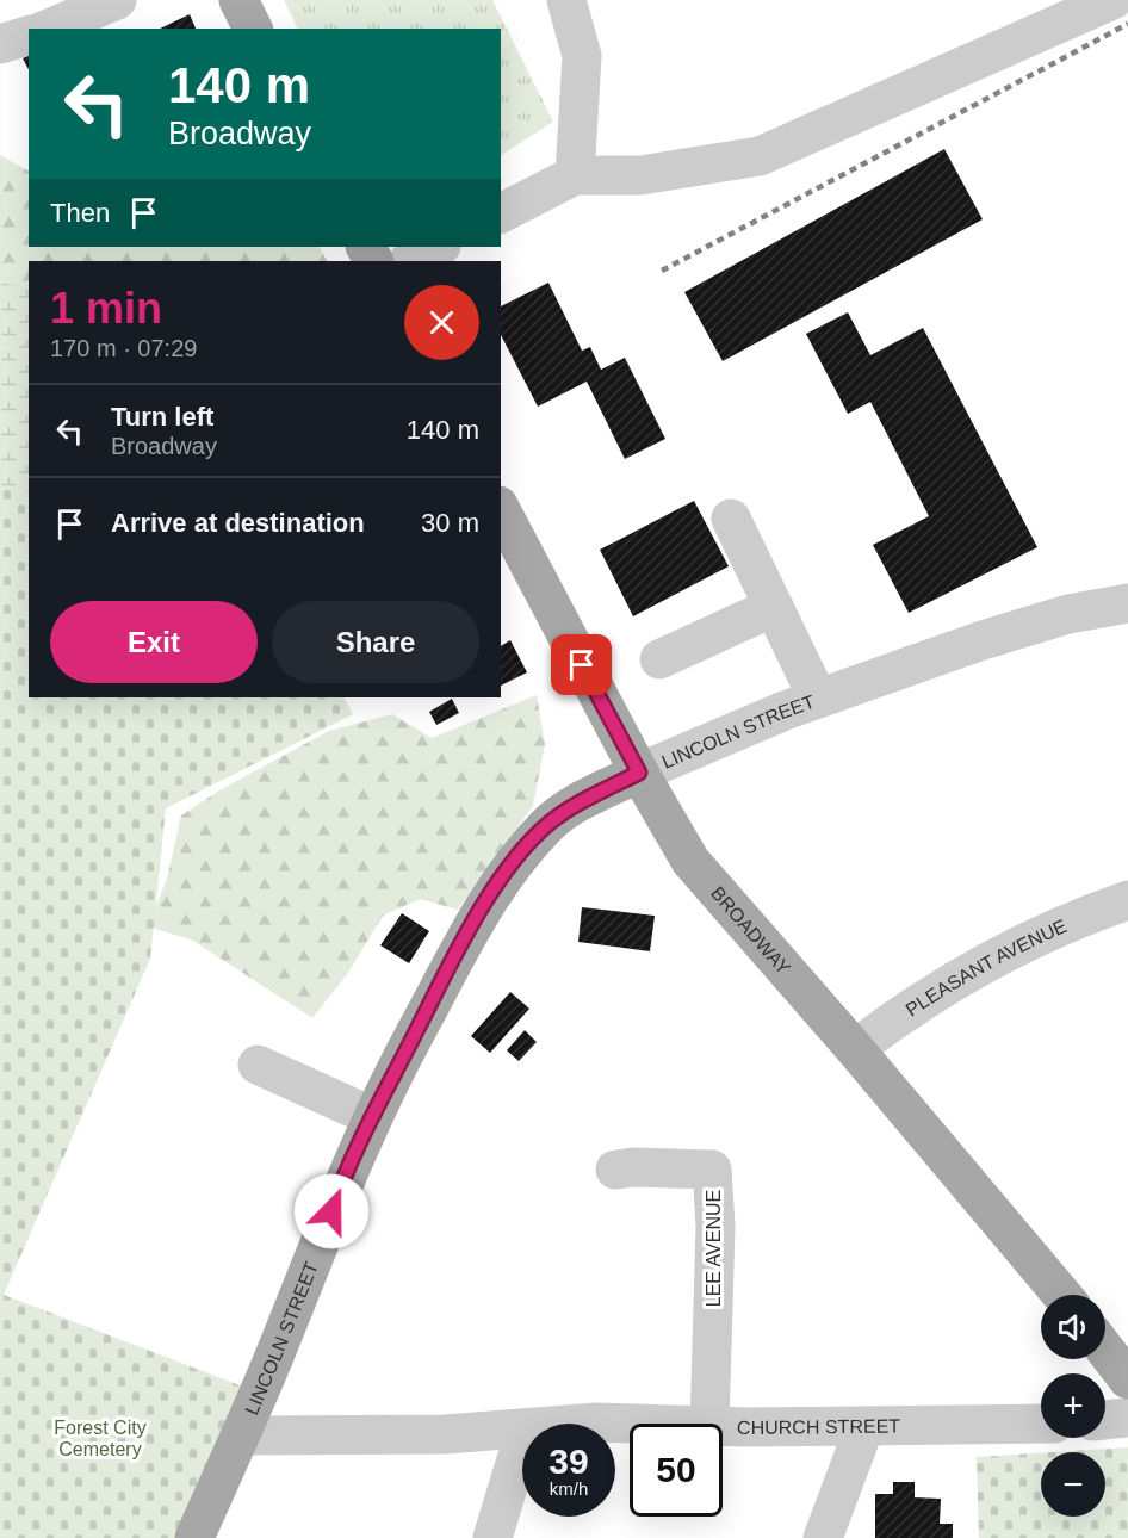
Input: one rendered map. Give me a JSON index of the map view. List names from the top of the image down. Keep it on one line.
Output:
{"streets":{"main road":["LINCOLN STREET","BROADWAY"],"street":["PLEASANT AVENUE","LEE AVENUE","CHURCH STREET"]},"crossings":[["LINCOLN STREET","BROADWAY"],["LINCOLN STREET","CHURCH STREET"],["BROADWAY","PLEASANT AVENUE"]],"parks":["Forest City Cemetery"],"page":{"turn":["140 m","Broadway"],"then":"Then","heading":["1 min","170 m · 07:29"],"list":[{"name":"Turn left","note":"Broadway","value":"140 m"},{"name":"Arrive at destination","value":"30 m"}],"buttons":["Exit","Share"],"map_buttons":["+","−"],"speed":"39 km/h","limit":"50"}}
